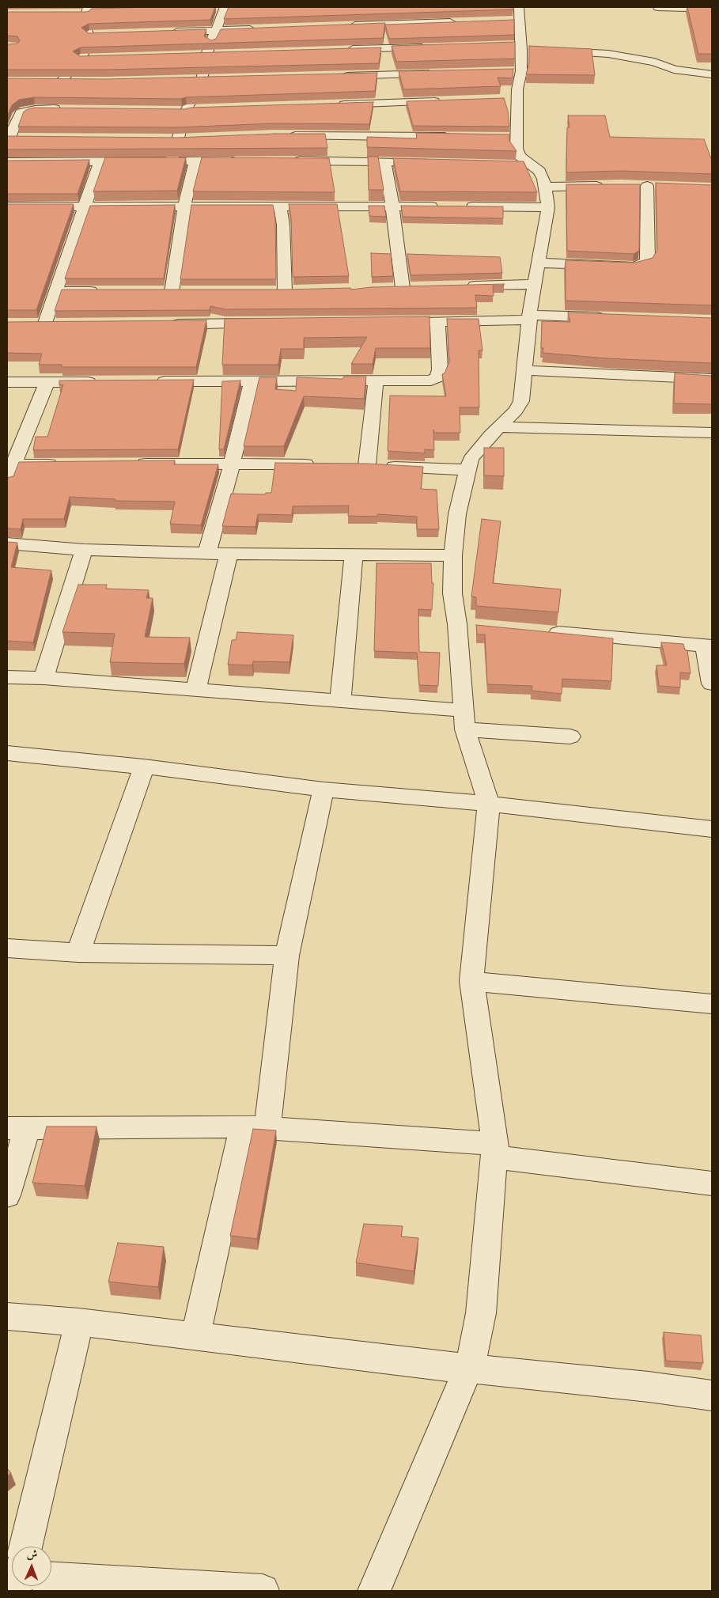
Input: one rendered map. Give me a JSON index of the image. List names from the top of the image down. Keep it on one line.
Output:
{"north":"top"}
